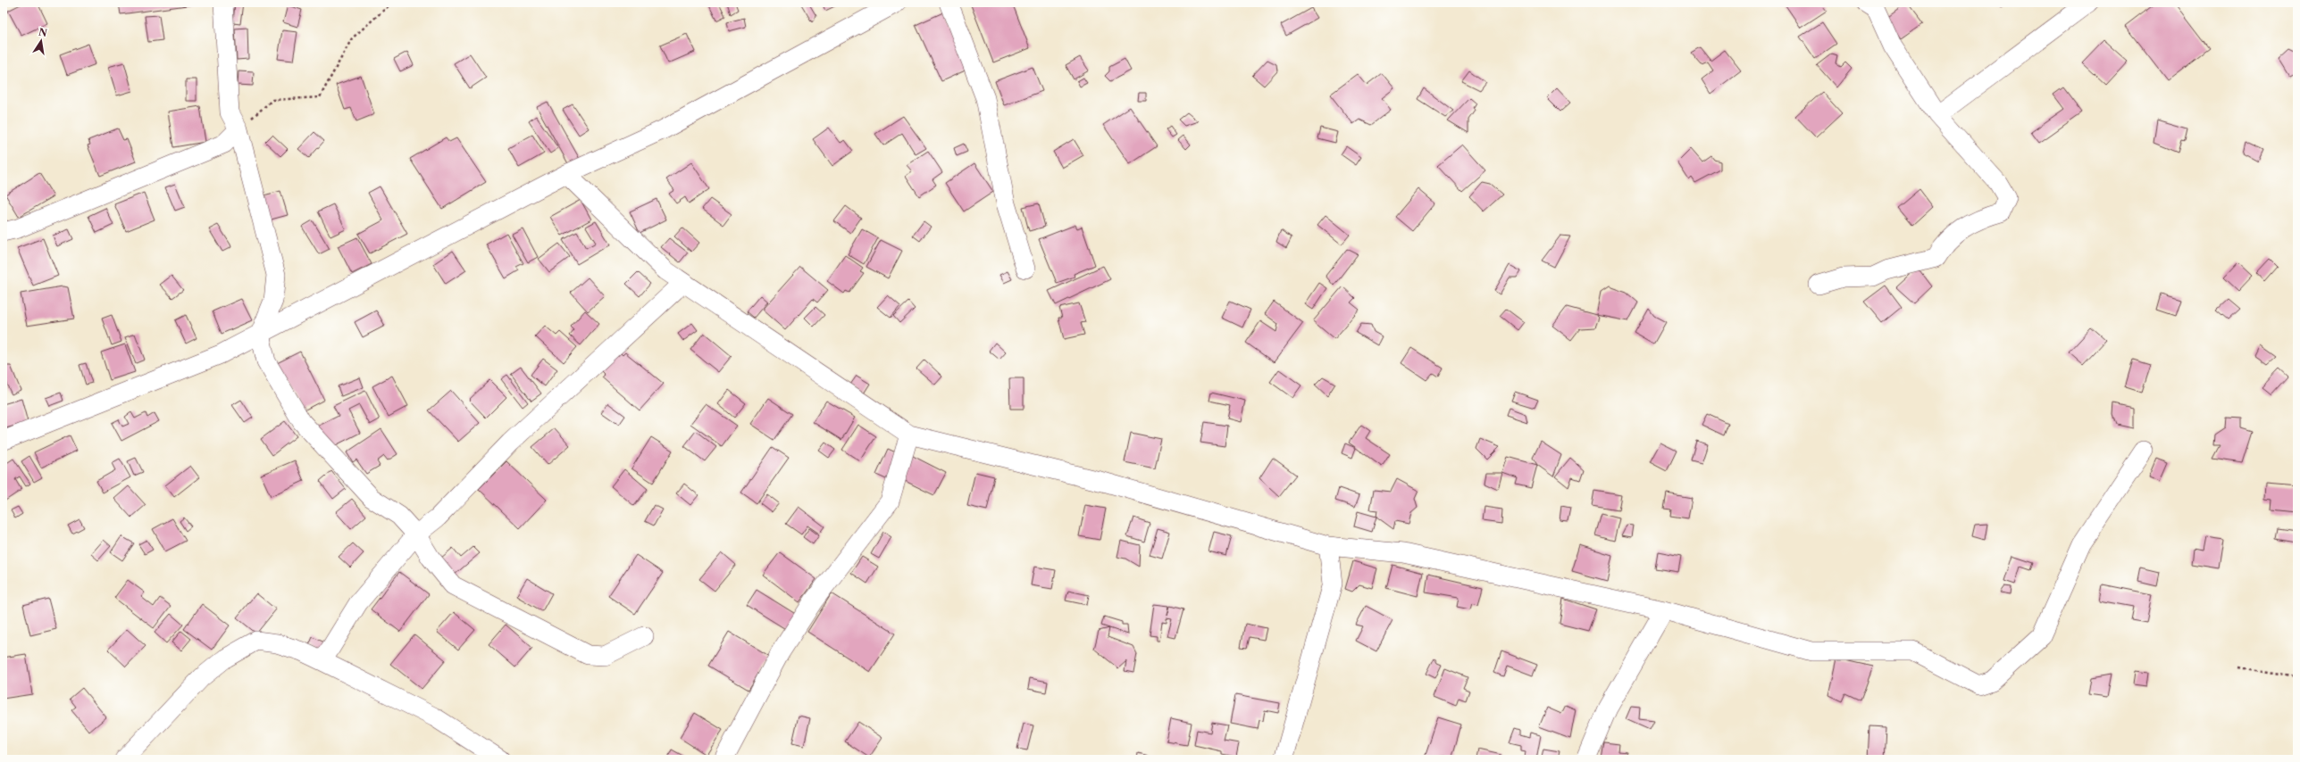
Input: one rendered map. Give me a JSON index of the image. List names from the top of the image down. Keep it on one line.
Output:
{"north":"top"}
